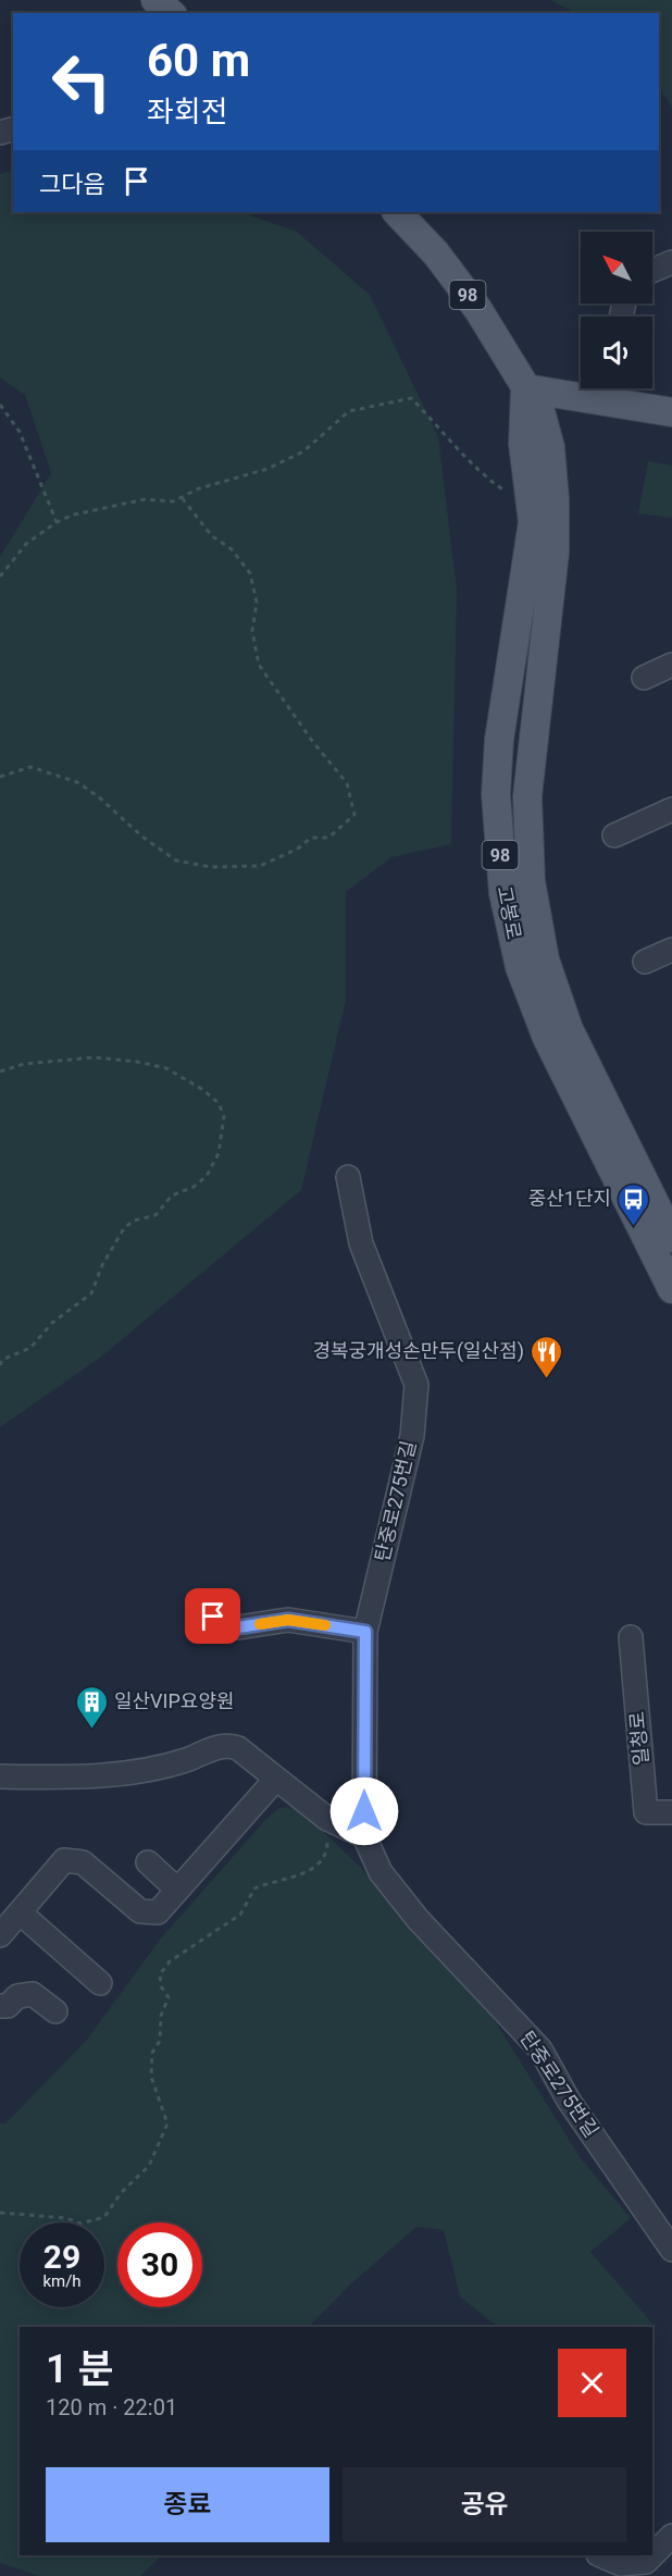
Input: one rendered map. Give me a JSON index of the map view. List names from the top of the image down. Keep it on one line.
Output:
{"streets":{"main road":["98","고봉로"],"street":["탄중로275번길","일청로"]},"places":{"bus stop":["중산1단지"],"restaurant":["경복궁개성손만두(일산점)"],"building":["일산VIP요양원"]},"north":"top left","page":{"turn":["60 m","좌회전"],"then":"그다음","speed":"29 km/h","limit":"30","heading":["1 분","120 m · 22:01"],"buttons":["종료","공유"]}}
